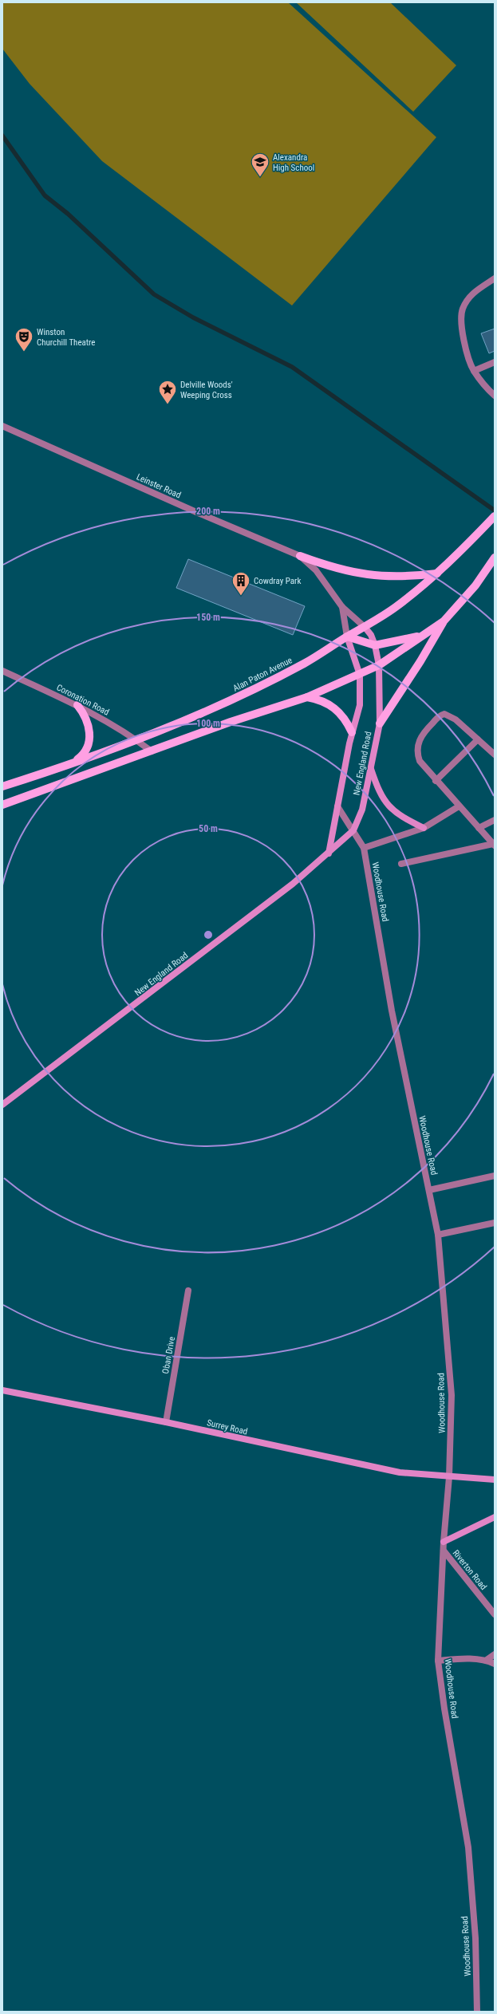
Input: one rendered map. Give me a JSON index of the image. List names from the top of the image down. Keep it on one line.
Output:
{"streets":{"main road":["Alan Paton Avenue"],"street":["Leinster Road","Coronation Road","New England Road","Woodhouse Road","Oban Drive","Surrey Road","Riverton Road"]},"crossings":[["Leinster Road","Alan Paton Avenue"],["Leinster Road","New England Road"],["Alan Paton Avenue","Coronation Road"],["Alan Paton Avenue","New England Road"],["New England Road","Woodhouse Road"],["Woodhouse Road","Surrey Road"],["Woodhouse Road","Riverton Road"],["Oban Drive","Surrey Road"]],"places":{"school or university":["Alexandra High School"],"theatre":["Winston Churchill Theatre"],"place":["Delville Woods' Weeping Cross"],"building":["Cowdray Park"]},"rings":["200 m","150 m","100 m","50 m"]}
